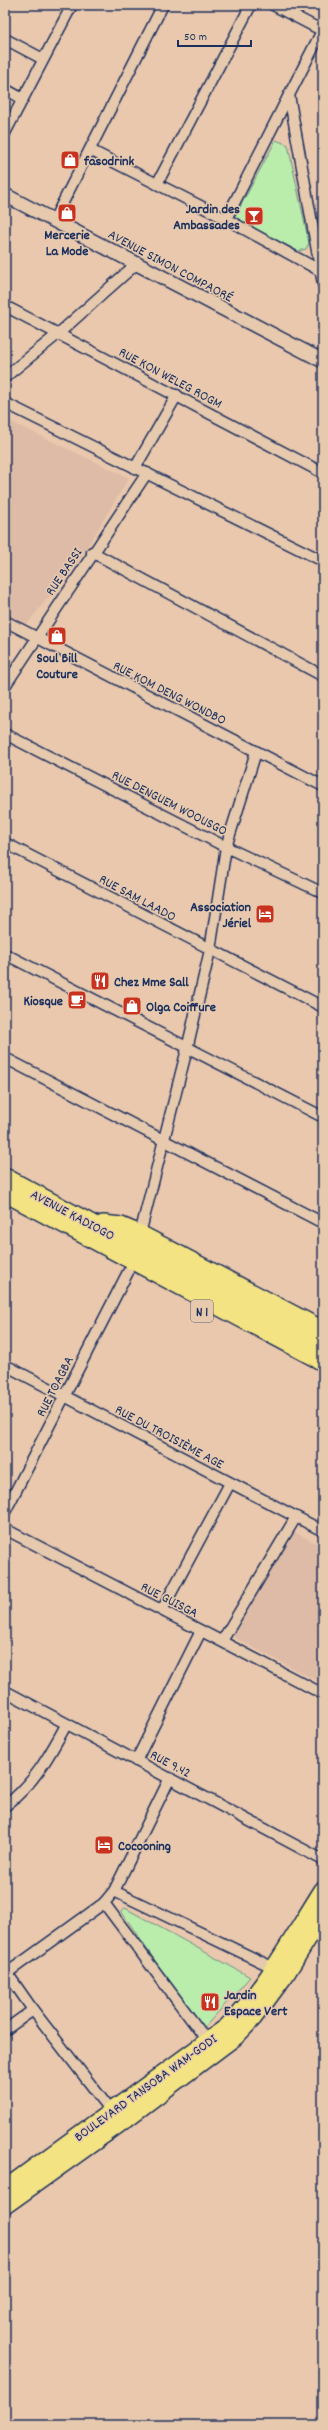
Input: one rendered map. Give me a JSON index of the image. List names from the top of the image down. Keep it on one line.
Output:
{"streets":{"main road":["AVENUE KADIOGO","N 1","BOULEVARD TANSOBA WAM-GODI"],"street":["AVENUE SIMON COMPAORÉ","RUE KON WELEG ROGM","RUE BASSI","RUE KOM DENG WONDBO","RUE DENGUEM WOOUSGO","RUE SAM LAADO","RUE TOAGBA","RUE DU TROISIÈME AGE","RUE GUISGA","RUE 9.42"]},"crossings":[["RUE BASSI","RUE KOM DENG WONDBO"],["RUE KOM DENG WONDBO","RUE TOAGBA"],["RUE DENGUEM WOOUSGO","RUE TOAGBA"],["RUE SAM LAADO","RUE TOAGBA"],["AVENUE KADIOGO","N 1"],["AVENUE KADIOGO","RUE TOAGBA"],["N 1","RUE TOAGBA"],["RUE TOAGBA","RUE DU TROISIÈME AGE"]],"places":{"shop":["fasodrink","Mercerie La Mode","Soul Bill Couture","Olga Coiffure"],"bar":["Jardin des Ambassades"],"hotel":["Association Jériel","Cocooning"],"restaurant":["Chez Mme Sall","Jardin Espace Vert"],"cafe":["Kiosque"]},"scale_bar":"50 m"}
